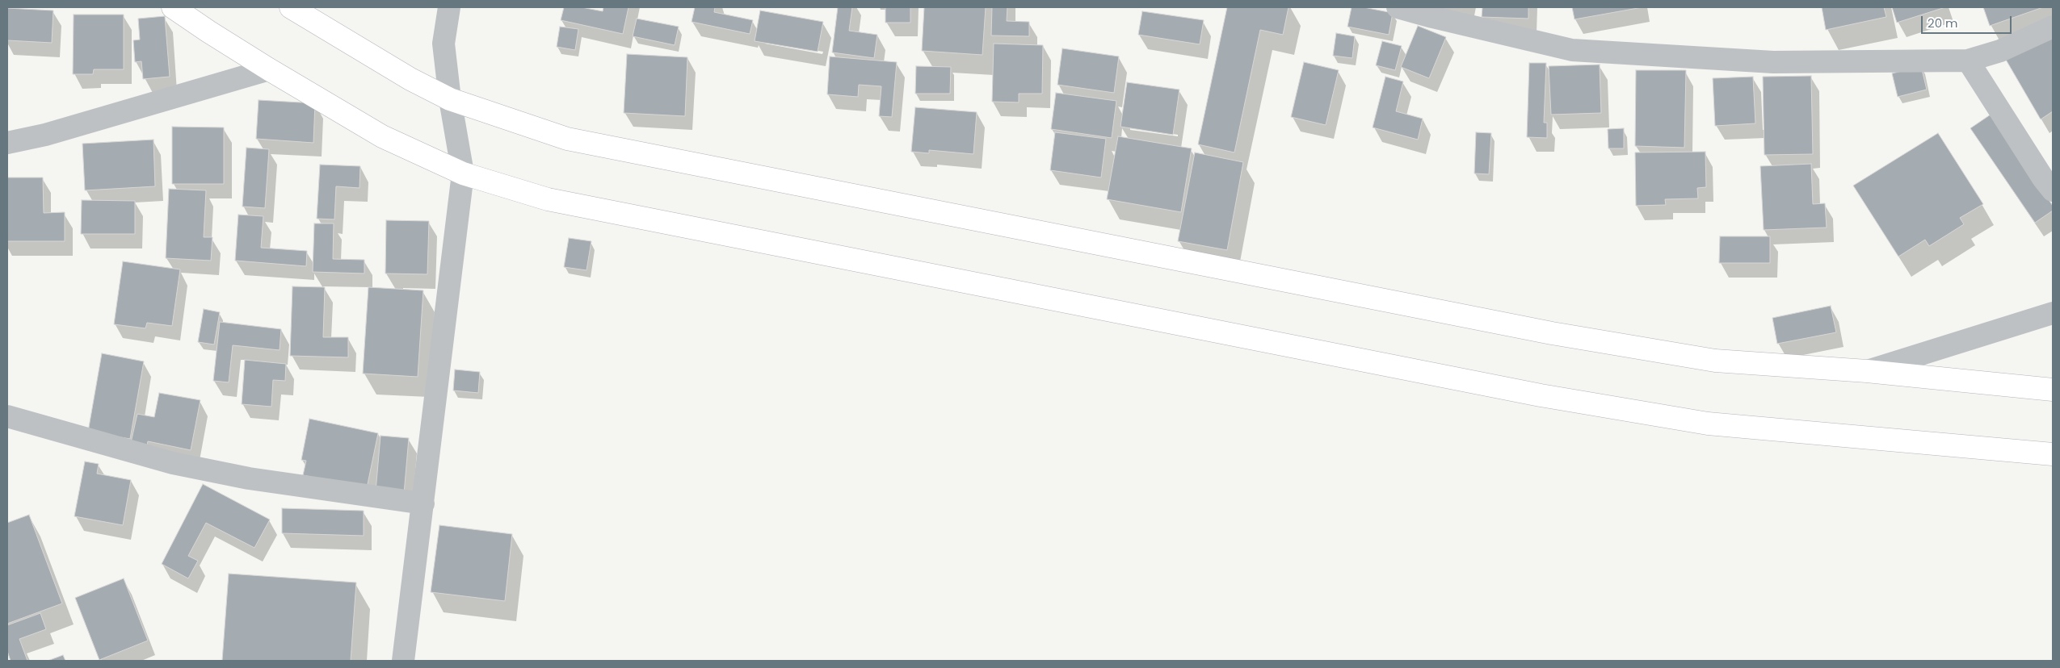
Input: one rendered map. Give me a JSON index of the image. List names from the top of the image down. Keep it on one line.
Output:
{"scale_bar":"20 m"}
